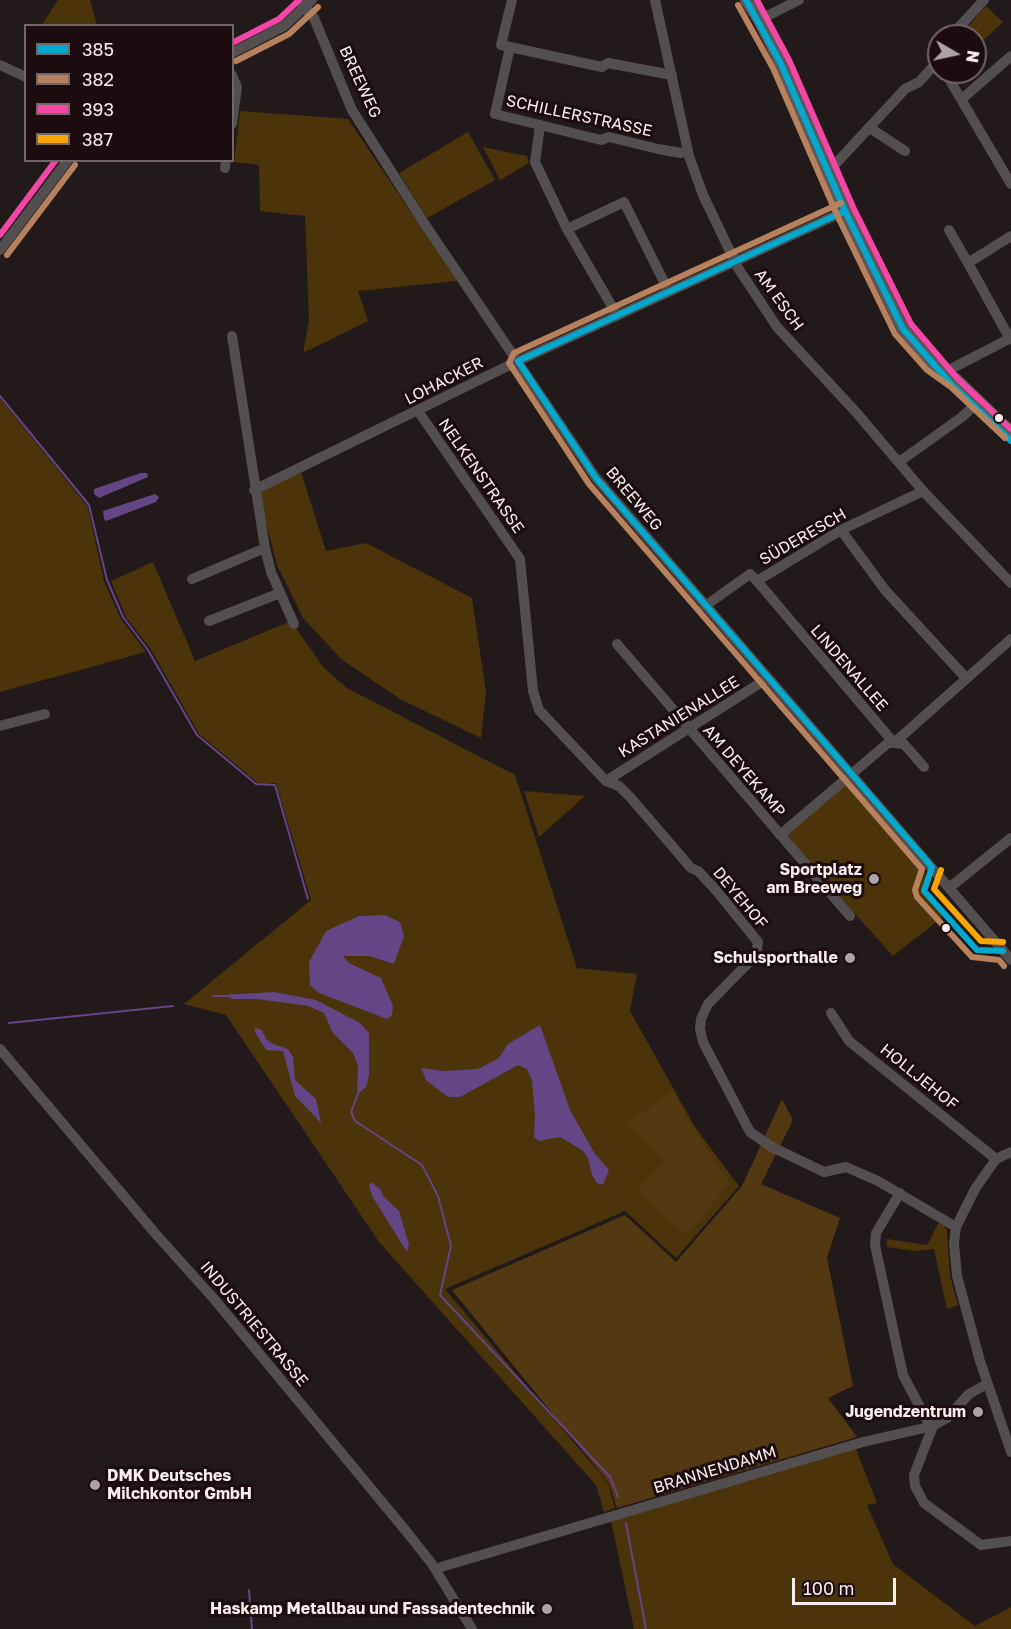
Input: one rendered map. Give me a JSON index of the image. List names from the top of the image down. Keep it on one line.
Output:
{"streets":{"street":["BREEWEG","SCHILLERSTRASSE","AM ESCH","LOHACKER","NELKENSTRASSE","SÜDERESCH","LINDENALLEE","KASTANIENALLEE","AM DEYEKAMP","DEYEHOF","HOLLJEHOF","INDUSTRIESTRASSE","BRANNENDAMM"]},"crossings":[["BREEWEG","LOHACKER"],["BREEWEG","SÜDERESCH"],["BREEWEG","KASTANIENALLEE"],["SCHILLERSTRASSE","AM ESCH"],["AM ESCH","LOHACKER"],["AM ESCH","SÜDERESCH"],["LOHACKER","NELKENSTRASSE"],["NELKENSTRASSE","DEYEHOF"],["SÜDERESCH","LINDENALLEE"],["KASTANIENALLEE","AM DEYEKAMP"],["KASTANIENALLEE","DEYEHOF"]],"places":["Sportplatz am Breeweg","Schulsporthalle","Jugendzentrum","DMK Deutsches Milchkontor GmbH","Haskamp Metallbau und Fassadentechnik"],"lines":["transit line 385","transit line 393","transit line 382","transit line 387"],"legend":["385","382","393","387"],"scale_bar":"100 m","north":"right"}
